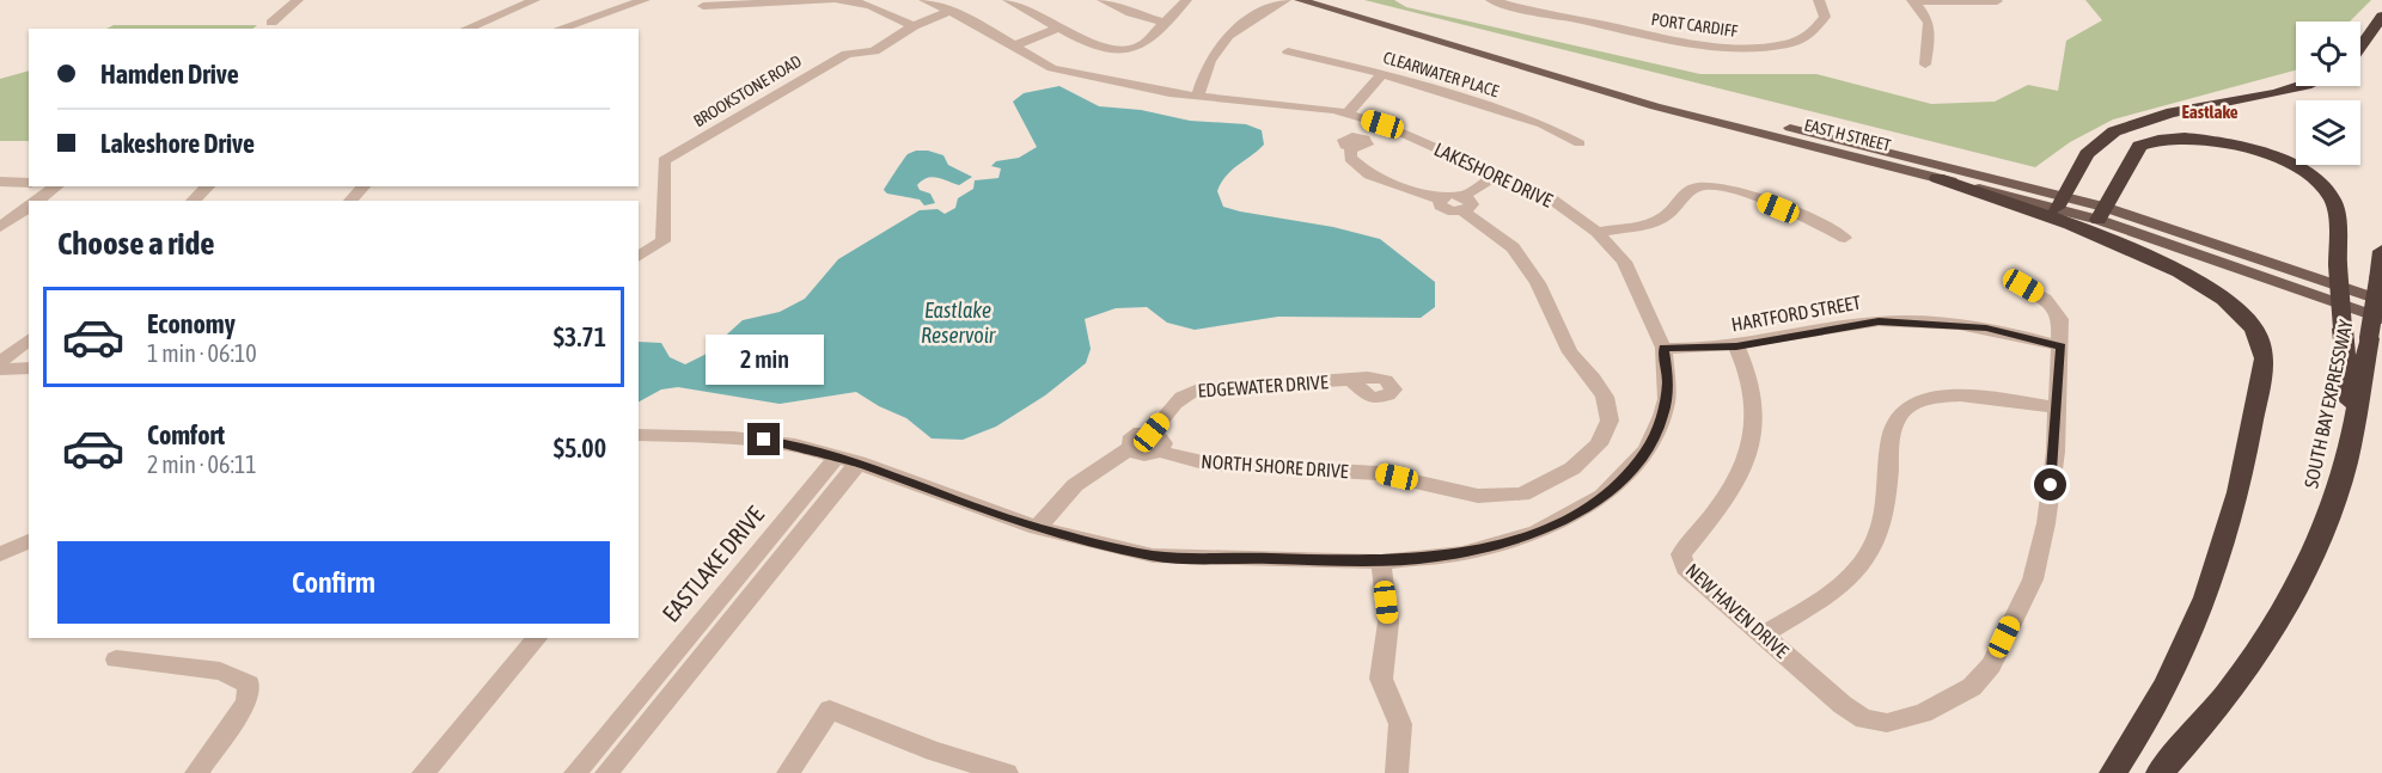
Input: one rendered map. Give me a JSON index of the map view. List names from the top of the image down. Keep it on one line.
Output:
{"streets":{"highway":["SOUTH BAY EXPRESSWAY"],"main road":["EAST H STREET"],"street":["PORT CARDIFF","CLEARWATER PLACE","BROOKSTONE ROAD","LAKESHORE DRIVE","HARTFORD STREET","EDGEWATER DRIVE","NORTH SHORE DRIVE","EASTLAKE DRIVE","NEW HAVEN DRIVE"]},"crossings":[["BROOKSTONE ROAD","LAKESHORE DRIVE"],["EAST H STREET","SOUTH BAY EXPRESSWAY"],["LAKESHORE DRIVE","HARTFORD STREET"],["LAKESHORE DRIVE","EDGEWATER DRIVE"],["LAKESHORE DRIVE","EASTLAKE DRIVE"],["HARTFORD STREET","NEW HAVEN DRIVE"],["EDGEWATER DRIVE","NORTH SHORE DRIVE"]],"districts":["Eastlake"],"water":["Eastlake Reservoir"],"page":{"banner":["Hamden Drive","Lakeshore Drive"],"heading":"Choose a ride","list":[{"name":"Economy","note":"1 min · 06:10","value":"$3.71"},{"name":"Comfort","note":"2 min · 06:11","value":"$5.00"}],"bubble":"2 min","buttons":"Confirm"}}
